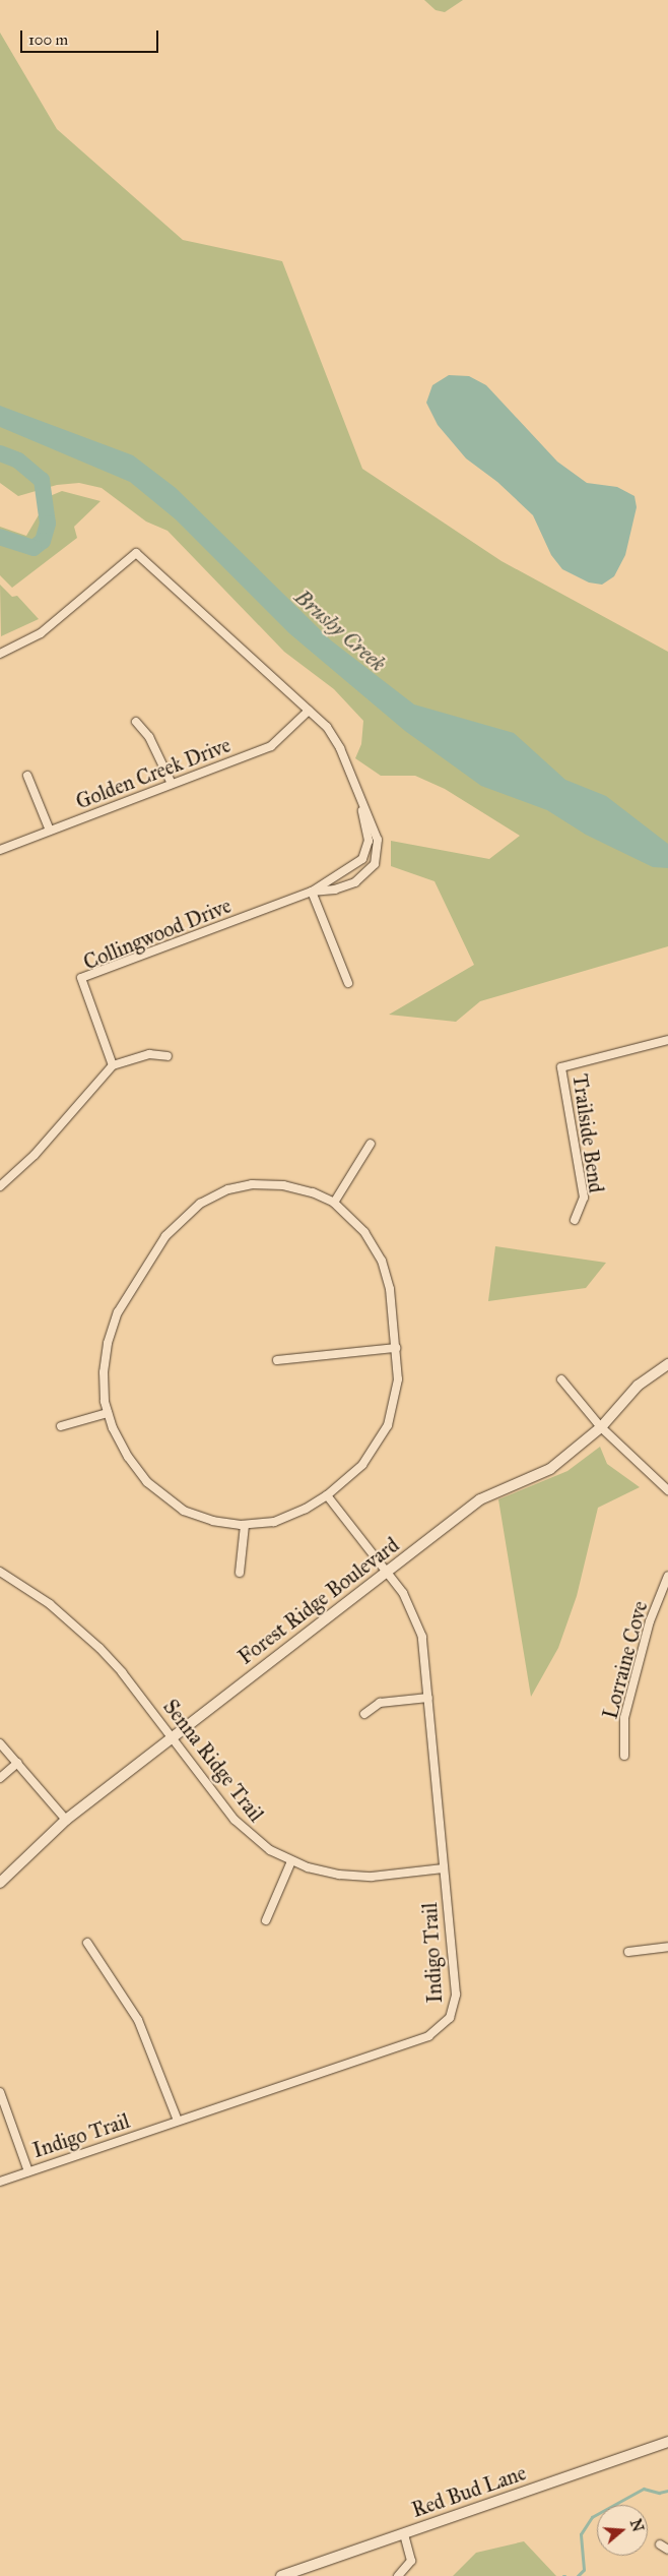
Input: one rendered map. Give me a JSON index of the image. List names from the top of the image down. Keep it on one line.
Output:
{"streets":{"street":["Golden Creek Drive","Collingwood Drive","Trailside Bend","Forest Ridge Boulevard","Lorraine Cove","Senna Ridge Trail","Indigo Trail","Red Bud Lane"]},"crossings":[["Golden Creek Drive","Collingwood Drive"],["Forest Ridge Boulevard","Senna Ridge Trail"],["Forest Ridge Boulevard","Indigo Trail"],["Senna Ridge Trail","Indigo Trail"]],"water":["Brushy Creek"],"scale_bar":"100 m","north":"right"}
